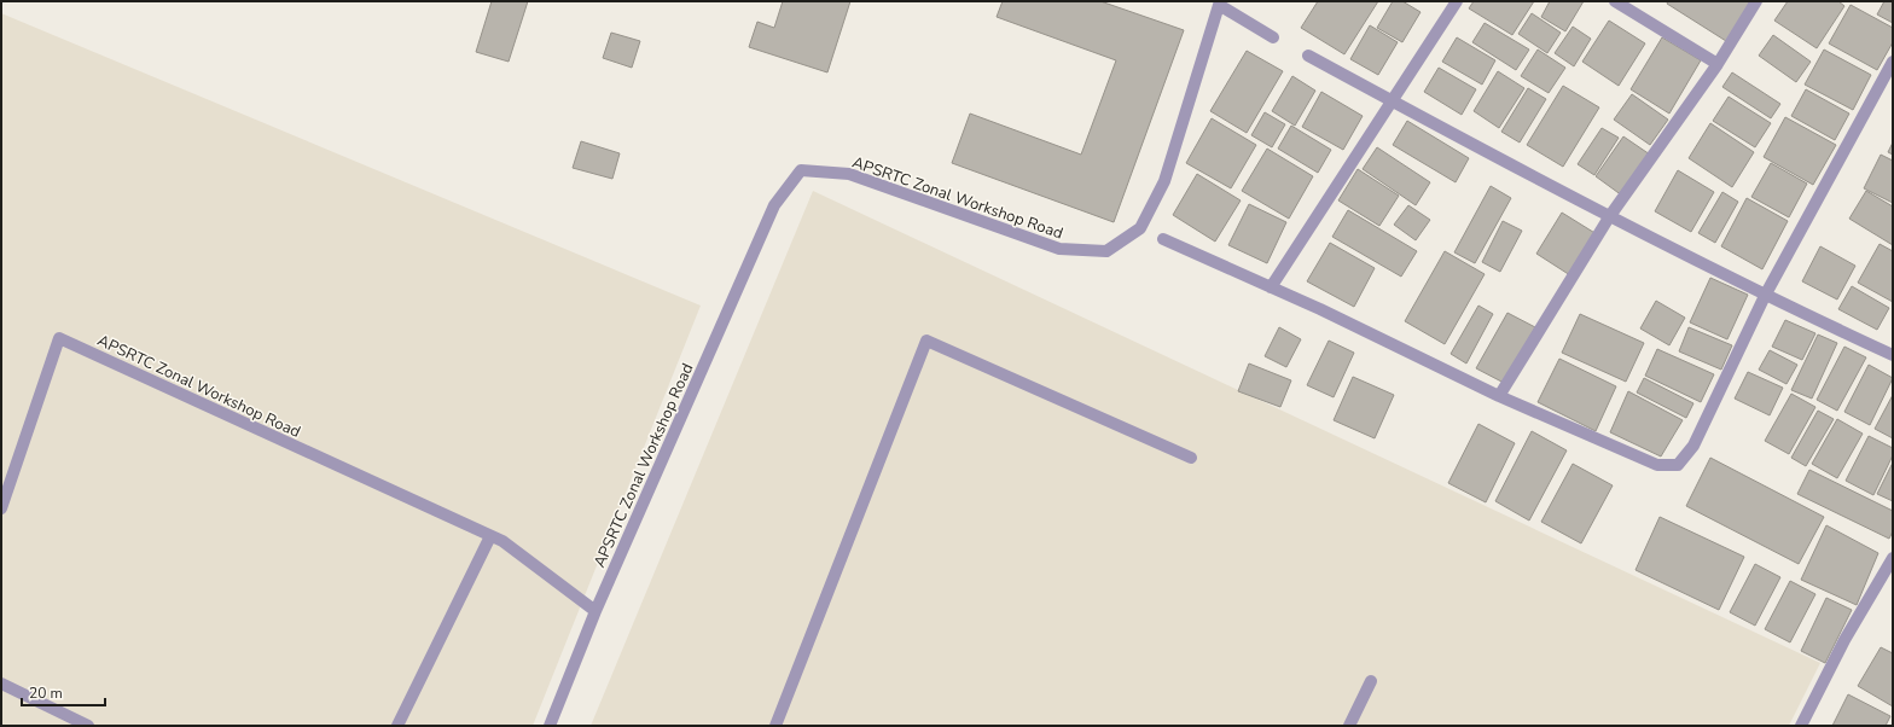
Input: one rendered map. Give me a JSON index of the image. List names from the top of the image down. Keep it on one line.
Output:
{"streets":{"street":["APSRTC Zonal Workshop Road"]},"scale_bar":"20 m"}
